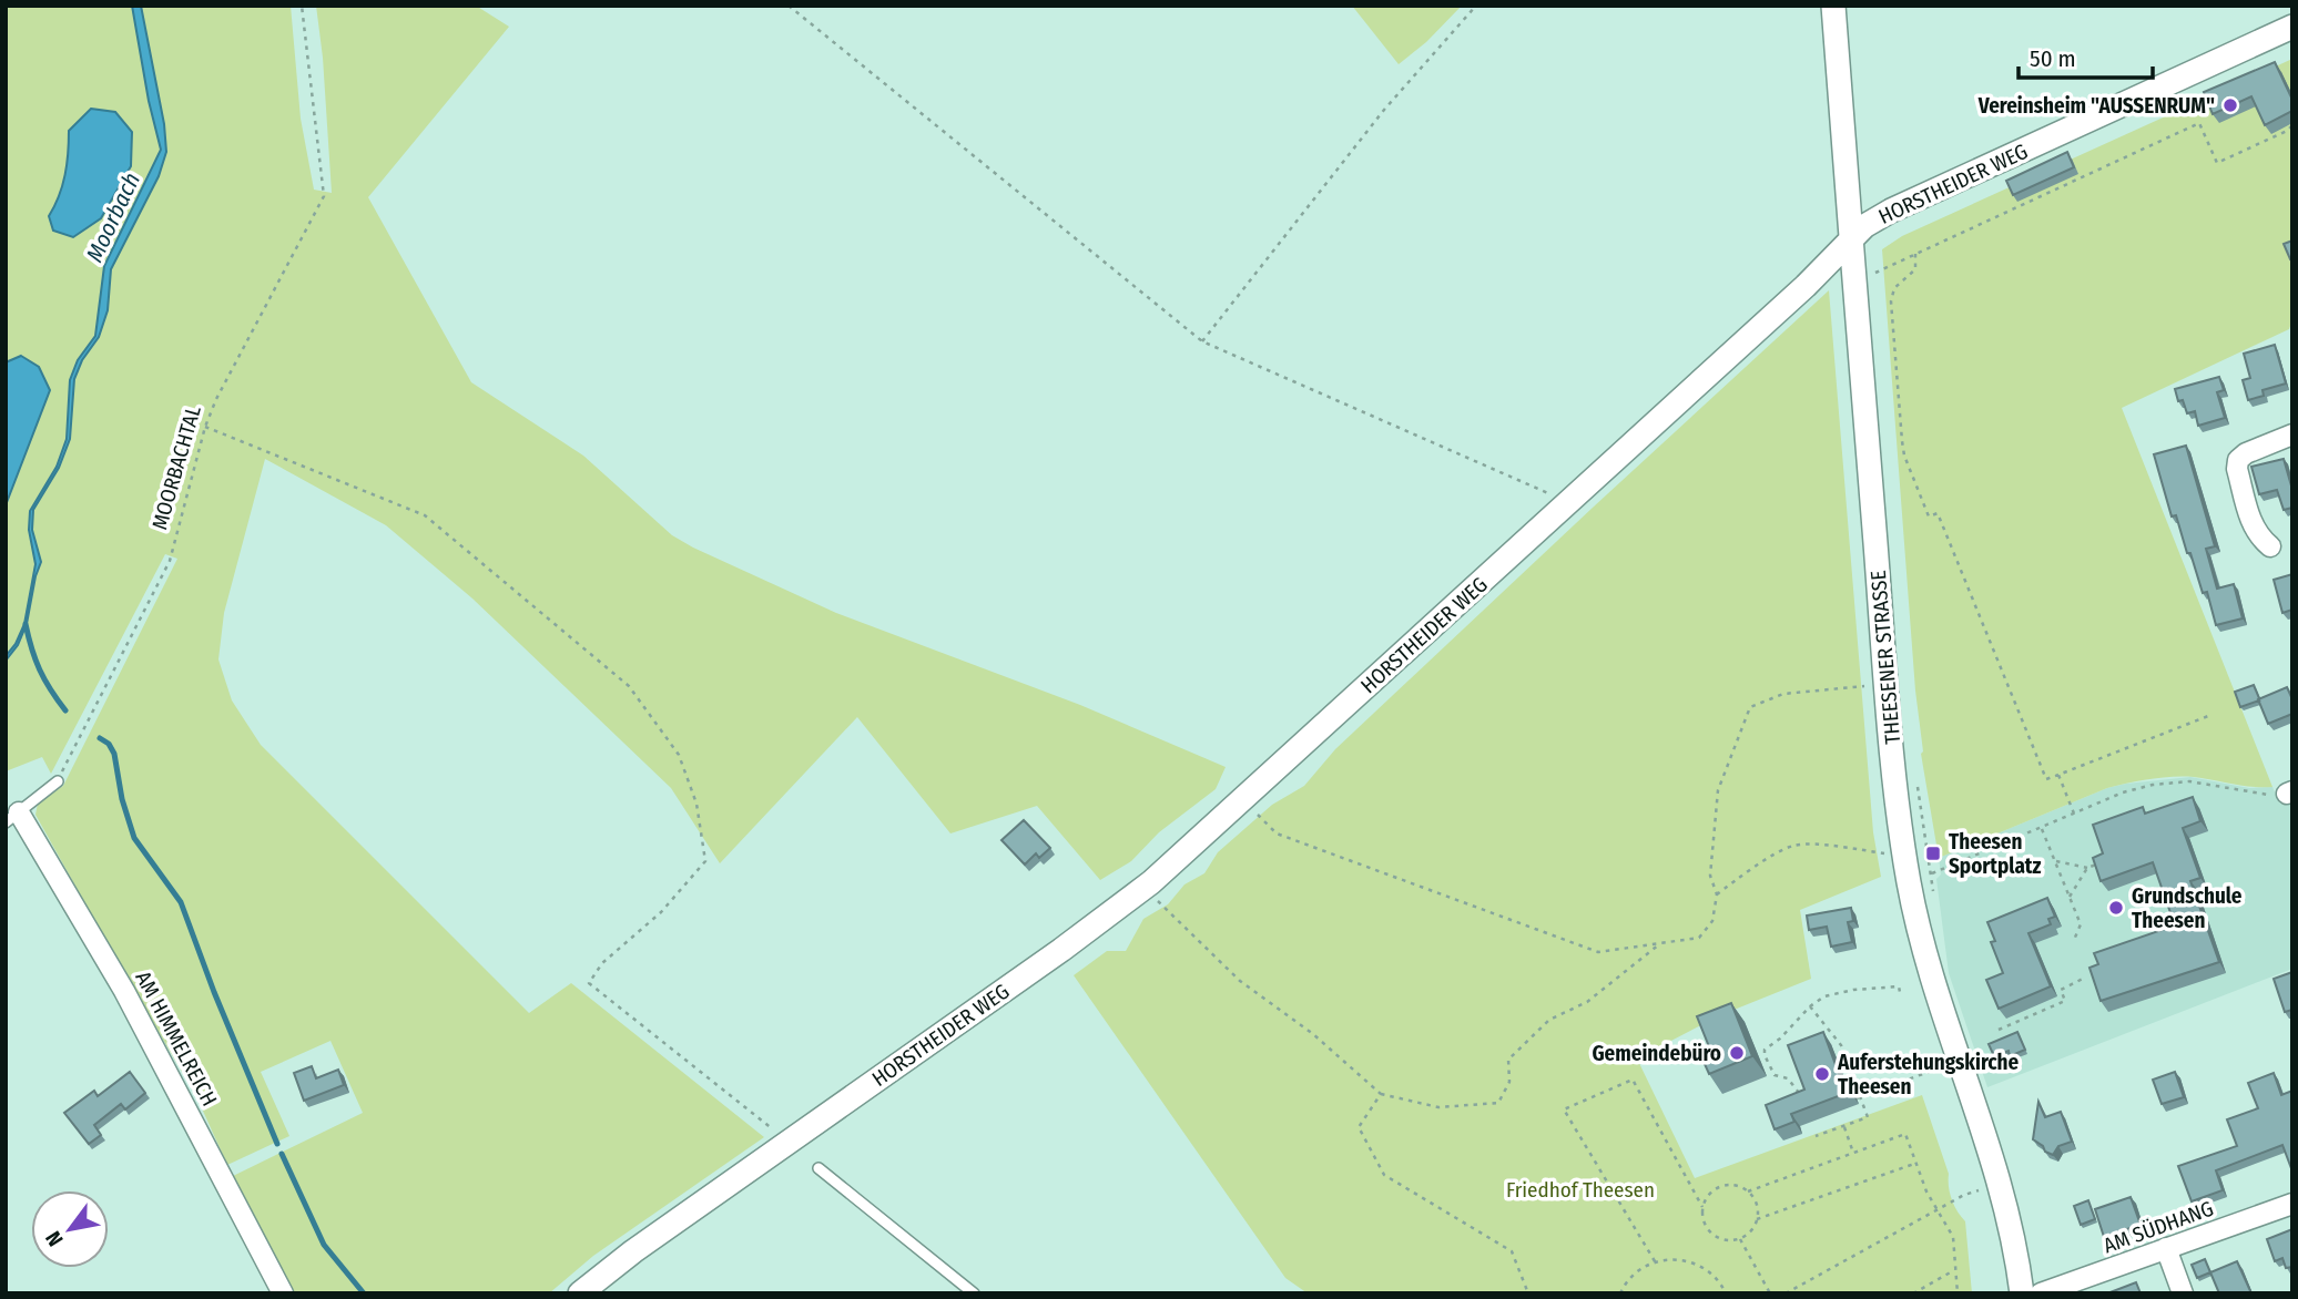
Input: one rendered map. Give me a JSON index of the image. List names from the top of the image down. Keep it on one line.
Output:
{"streets":{"street":["HORSTHEIDER WEG","THEESENER STRASSE","AM HIMMELREICH","AM SÜDHANG"],"path":["MOORBACHTAL"]},"crossings":[["HORSTHEIDER WEG","THEESENER STRASSE"]],"water":["Moorbach"],"parks":["Friedhof Theesen"],"places":{"other":["Vereinsheim \"AUSSENRUM\"","Grundschule Theesen","Gemeindebüro","Auferstehungskirche Theesen"],"transit":["Theesen Sportplatz"]},"scale_bar":"50 m","north":"bottom left"}
